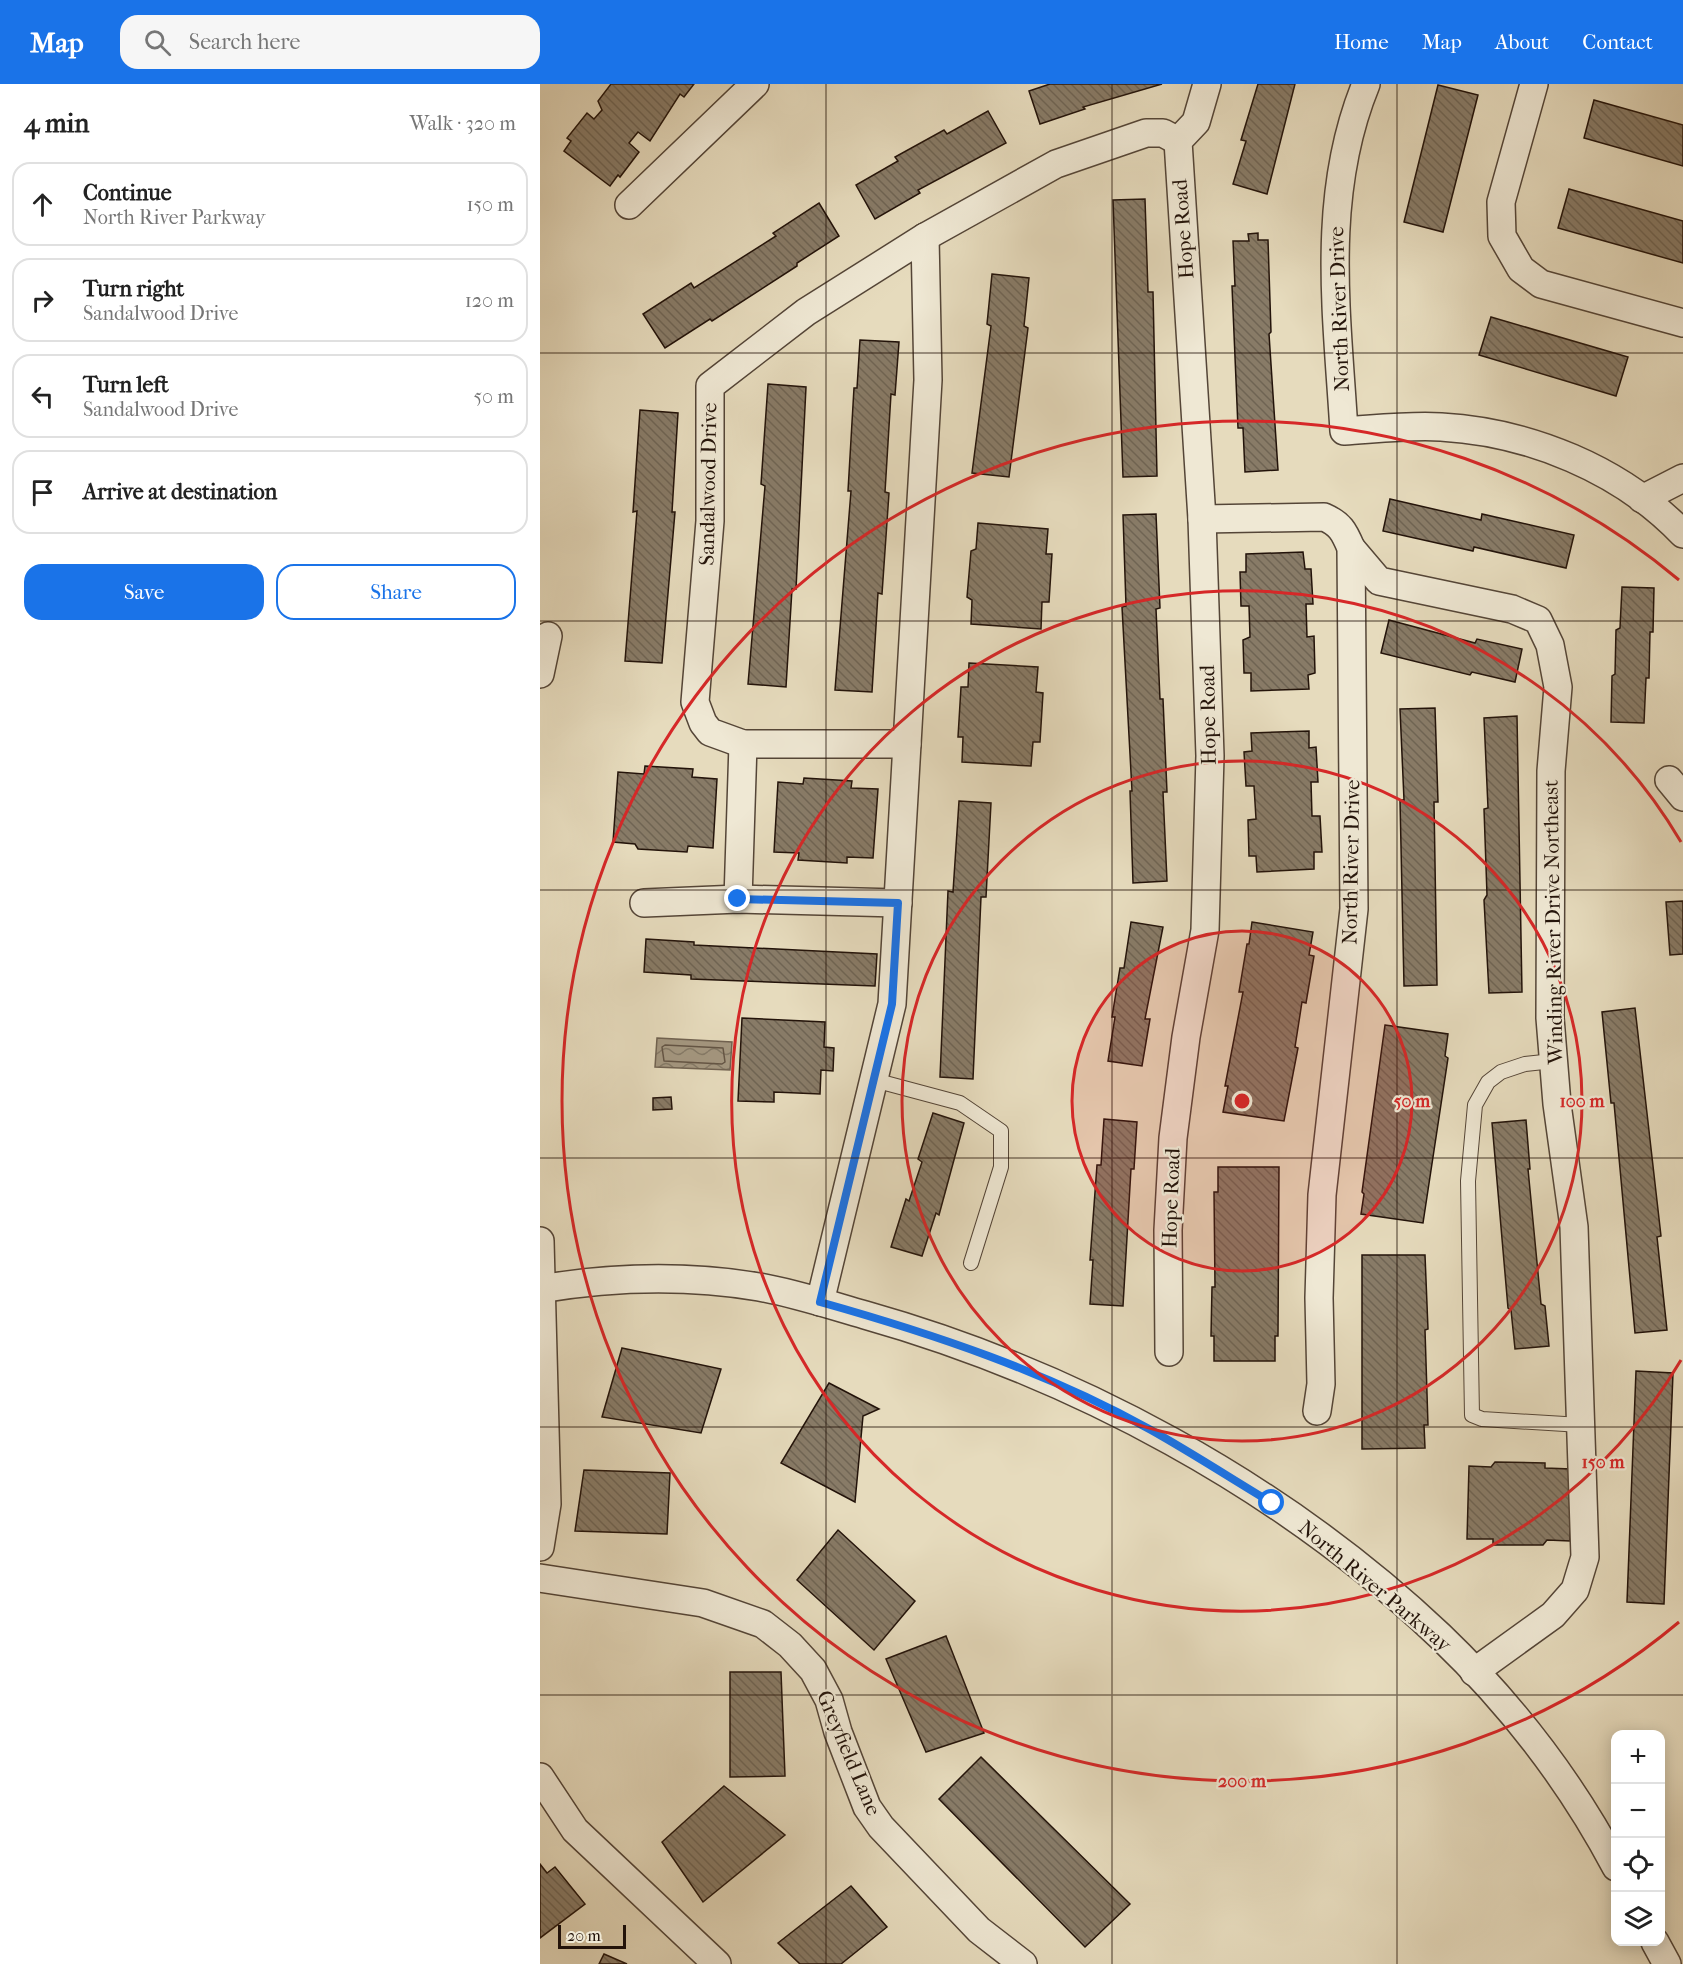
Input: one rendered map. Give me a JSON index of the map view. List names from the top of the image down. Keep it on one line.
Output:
{"streets":{"street":["Hope Road","North River Drive","Sandalwood Drive","Winding River Drive Northeast","North River Parkway","Greyfield Lane"]},"crossings":[["Hope Road","North River Drive"],["Hope Road","Sandalwood Drive"],["North River Drive","Winding River Drive Northeast"],["Winding River Drive Northeast","North River Parkway"]],"scale_bar":"20 m","page":{"header":"Map","search":"Search here","nav":["Home","Map","About","Contact"],"heading":["4 min","Walk · 320 m"],"list":[["Continue","North River Parkway","150 m"],["Turn right","Sandalwood Drive","120 m"],["Turn left","Sandalwood Drive","50 m"],"Arrive at destination"],"buttons":["Save","Share"],"map_buttons":["+","−"],"scale":"20 m"},"rings":["50 m","100 m","150 m","200 m"]}
